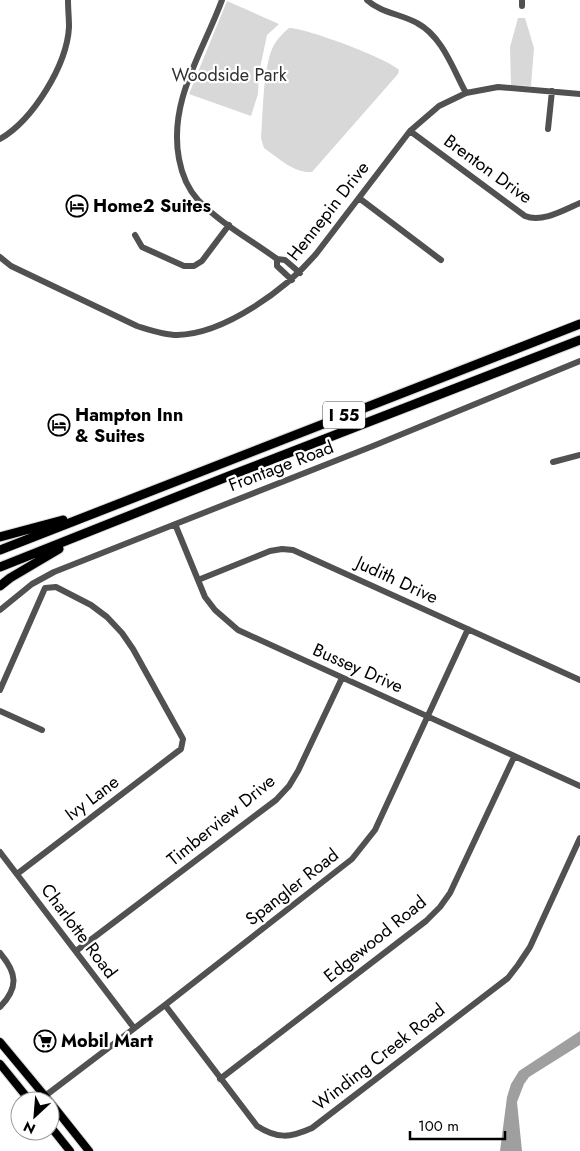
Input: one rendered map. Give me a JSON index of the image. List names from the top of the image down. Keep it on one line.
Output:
{"streets":{"highway":["I 55"],"street":["Brenton Drive","Hennepin Drive","Frontage Road","Judith Drive","Bussey Drive","Ivy Lane","Timberview Drive","Spangler Road","Charlotte Road","Edgewood Road","Winding Creek Road"]},"crossings":[["Brenton Drive","Hennepin Drive"],["Frontage Road","Bussey Drive"],["Judith Drive","Bussey Drive"],["Judith Drive","Spangler Road"],["Bussey Drive","Timberview Drive"],["Bussey Drive","Spangler Road"],["Bussey Drive","Edgewood Road"],["Ivy Lane","Charlotte Road"],["Timberview Drive","Charlotte Road"],["Spangler Road","Charlotte Road"],["Spangler Road","Winding Creek Road"],["Edgewood Road","Winding Creek Road"]],"parks":["Woodside Park"],"places":{"hotel":["Home2 Suites","Hampton Inn & Suites"],"supermarket":["Mobil Mart"]},"scale_bar":"100 m","north":"bottom left"}
